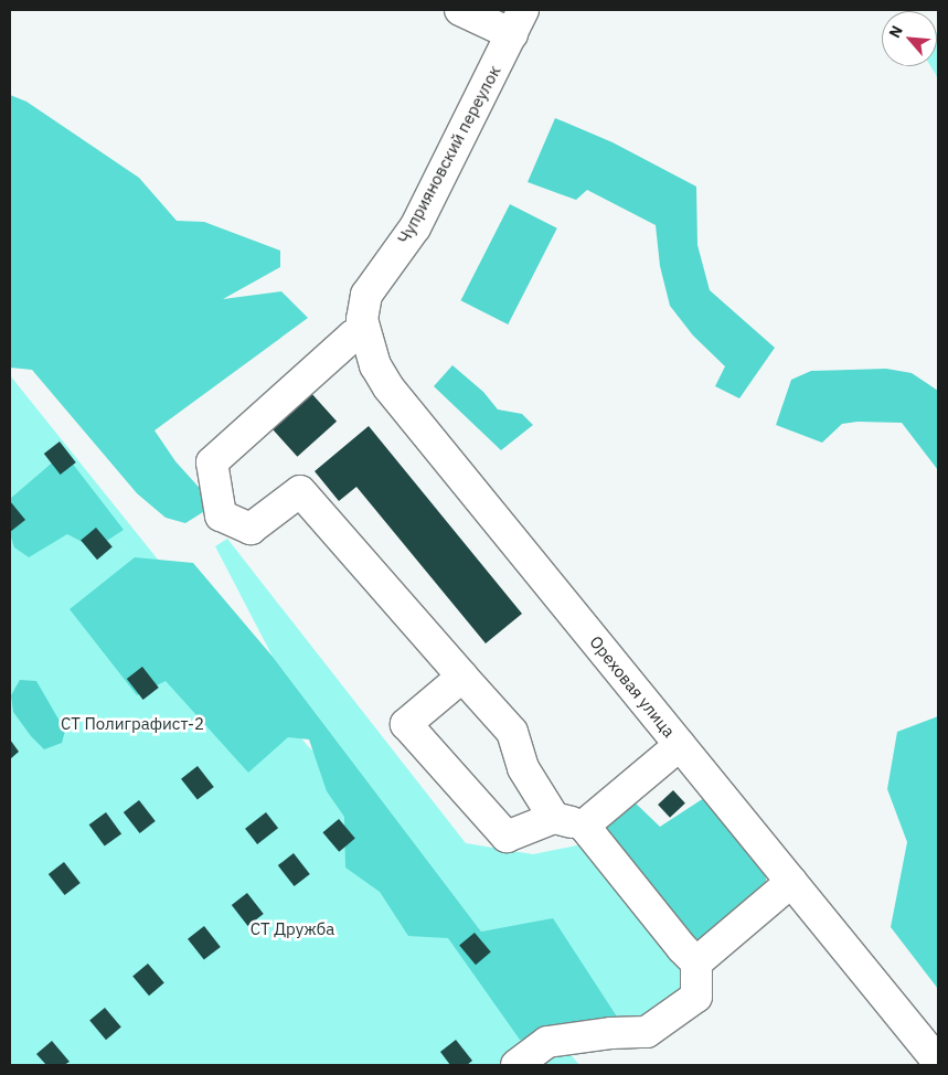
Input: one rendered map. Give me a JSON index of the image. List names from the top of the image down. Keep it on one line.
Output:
{"streets":{"street":["Чуприяновский переулок","Ореховая улица"]},"crossings":[["Чуприяновский переулок","Ореховая улица"]],"parks":["СТ Полиграфист-2","СТ Дружба"],"north":"top left"}
